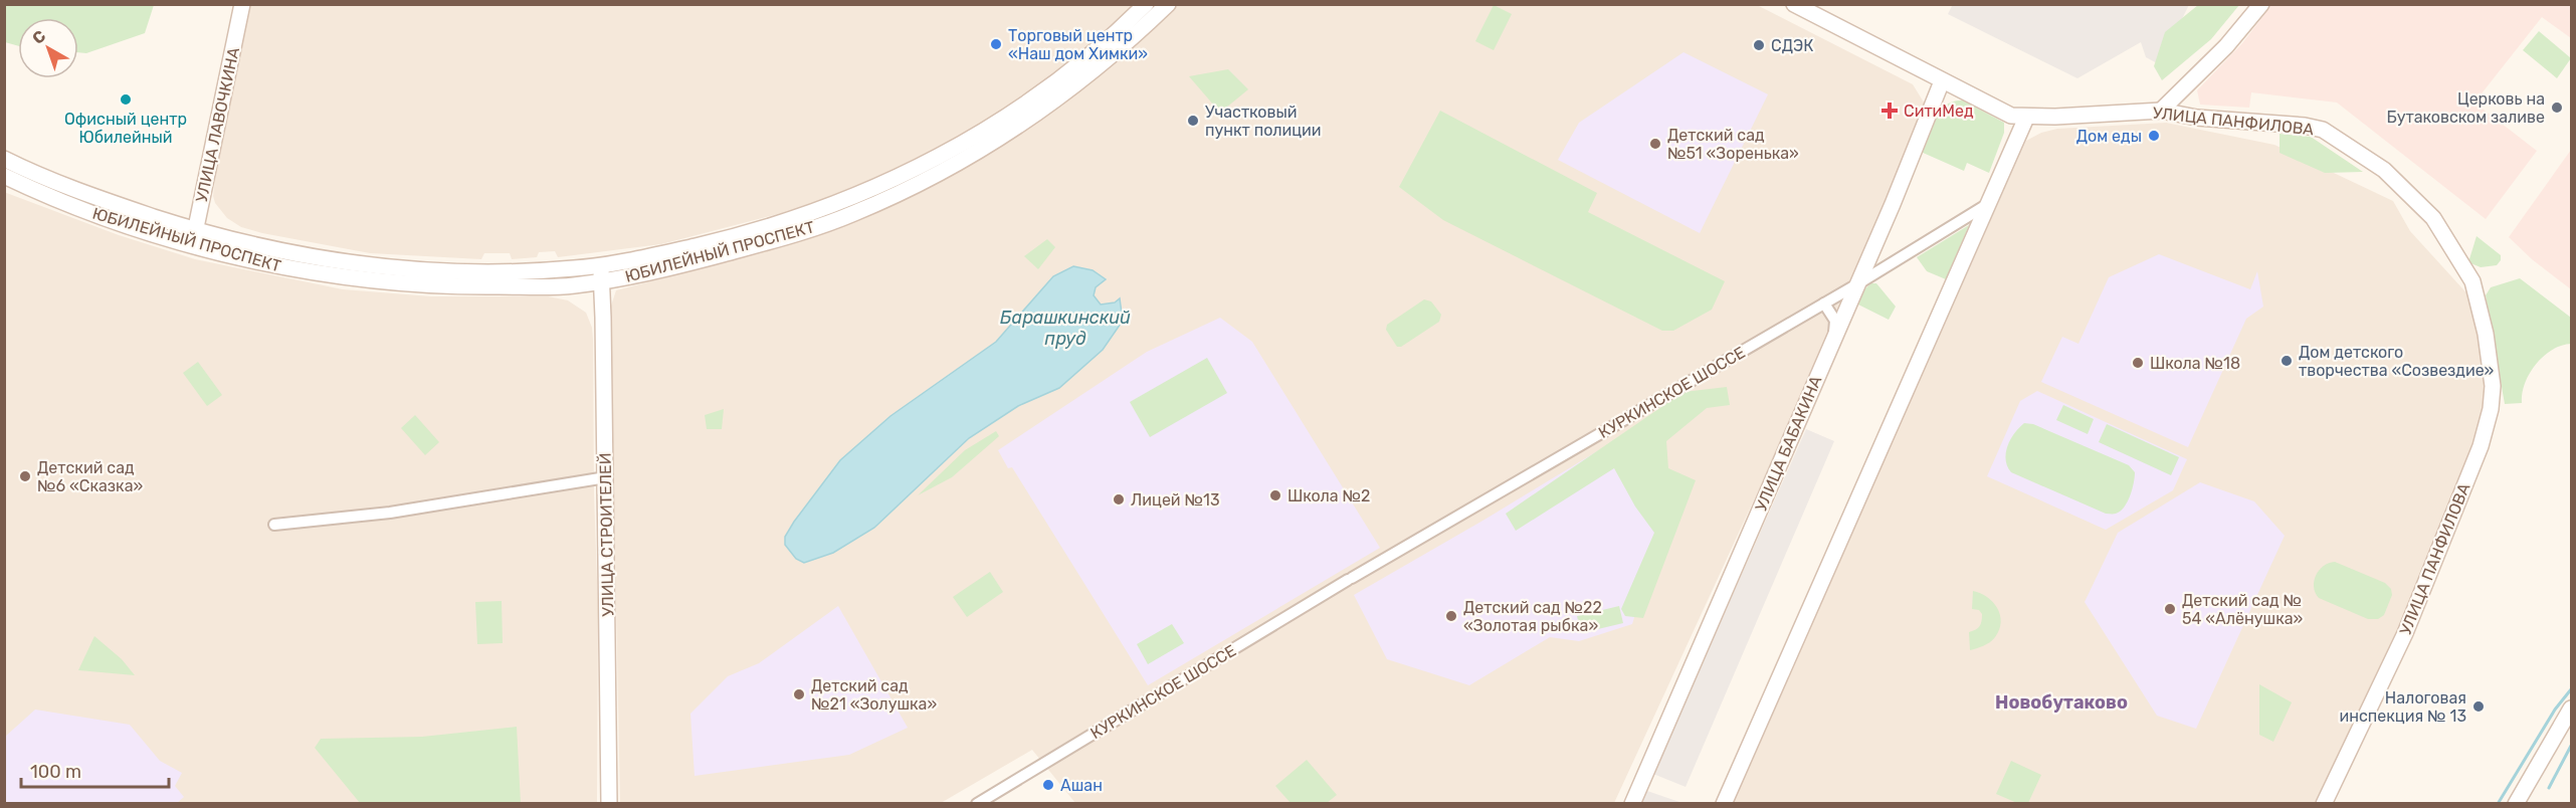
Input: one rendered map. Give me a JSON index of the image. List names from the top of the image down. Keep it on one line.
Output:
{"streets":{"street":["УЛИЦА ПАНФИЛОВА","УЛИЦА ЛАВОЧКИНА","ЮБИЛЕЙНЫЙ ПРОСПЕКТ","КУРКИНСКОЕ ШОССЕ","УЛИЦА БАБАКИНА","УЛИЦА СТРОИТЕЛЕЙ"]},"crossings":[["УЛИЦА ПАНФИЛОВА","УЛИЦА БАБАКИНА"],["УЛИЦА ЛАВОЧКИНА","ЮБИЛЕЙНЫЙ ПРОСПЕКТ"],["ЮБИЛЕЙНЫЙ ПРОСПЕКТ","УЛИЦА СТРОИТЕЛЕЙ"],["КУРКИНСКОЕ ШОССЕ","УЛИЦА БАБАКИНА"]],"districts":["Новобутаково"],"water":["Барашкинский пруд"],"places":{"other":["Торговый центр «Наш дом Химки»","СДЭК","Офисный центр Юбилейный","Церковь на Бутаковском заливе","Участковый пункт полиции","Дом еды","Детский сад №51 «Зоренька»","Дом детского творчества «Созвездие»","Школа №18","Детский сад №6 «Сказка»","Школа №2","Лицей №13","Детский сад № 54 «Алёнушка»","Детский сад №22 «Золотая рыбка»","Детский сад №21 «Золушка»","Налоговая инспекция № 13","Ашан"],"health":["СитиМед"]},"scale_bar":"100 m","north":"top left"}
